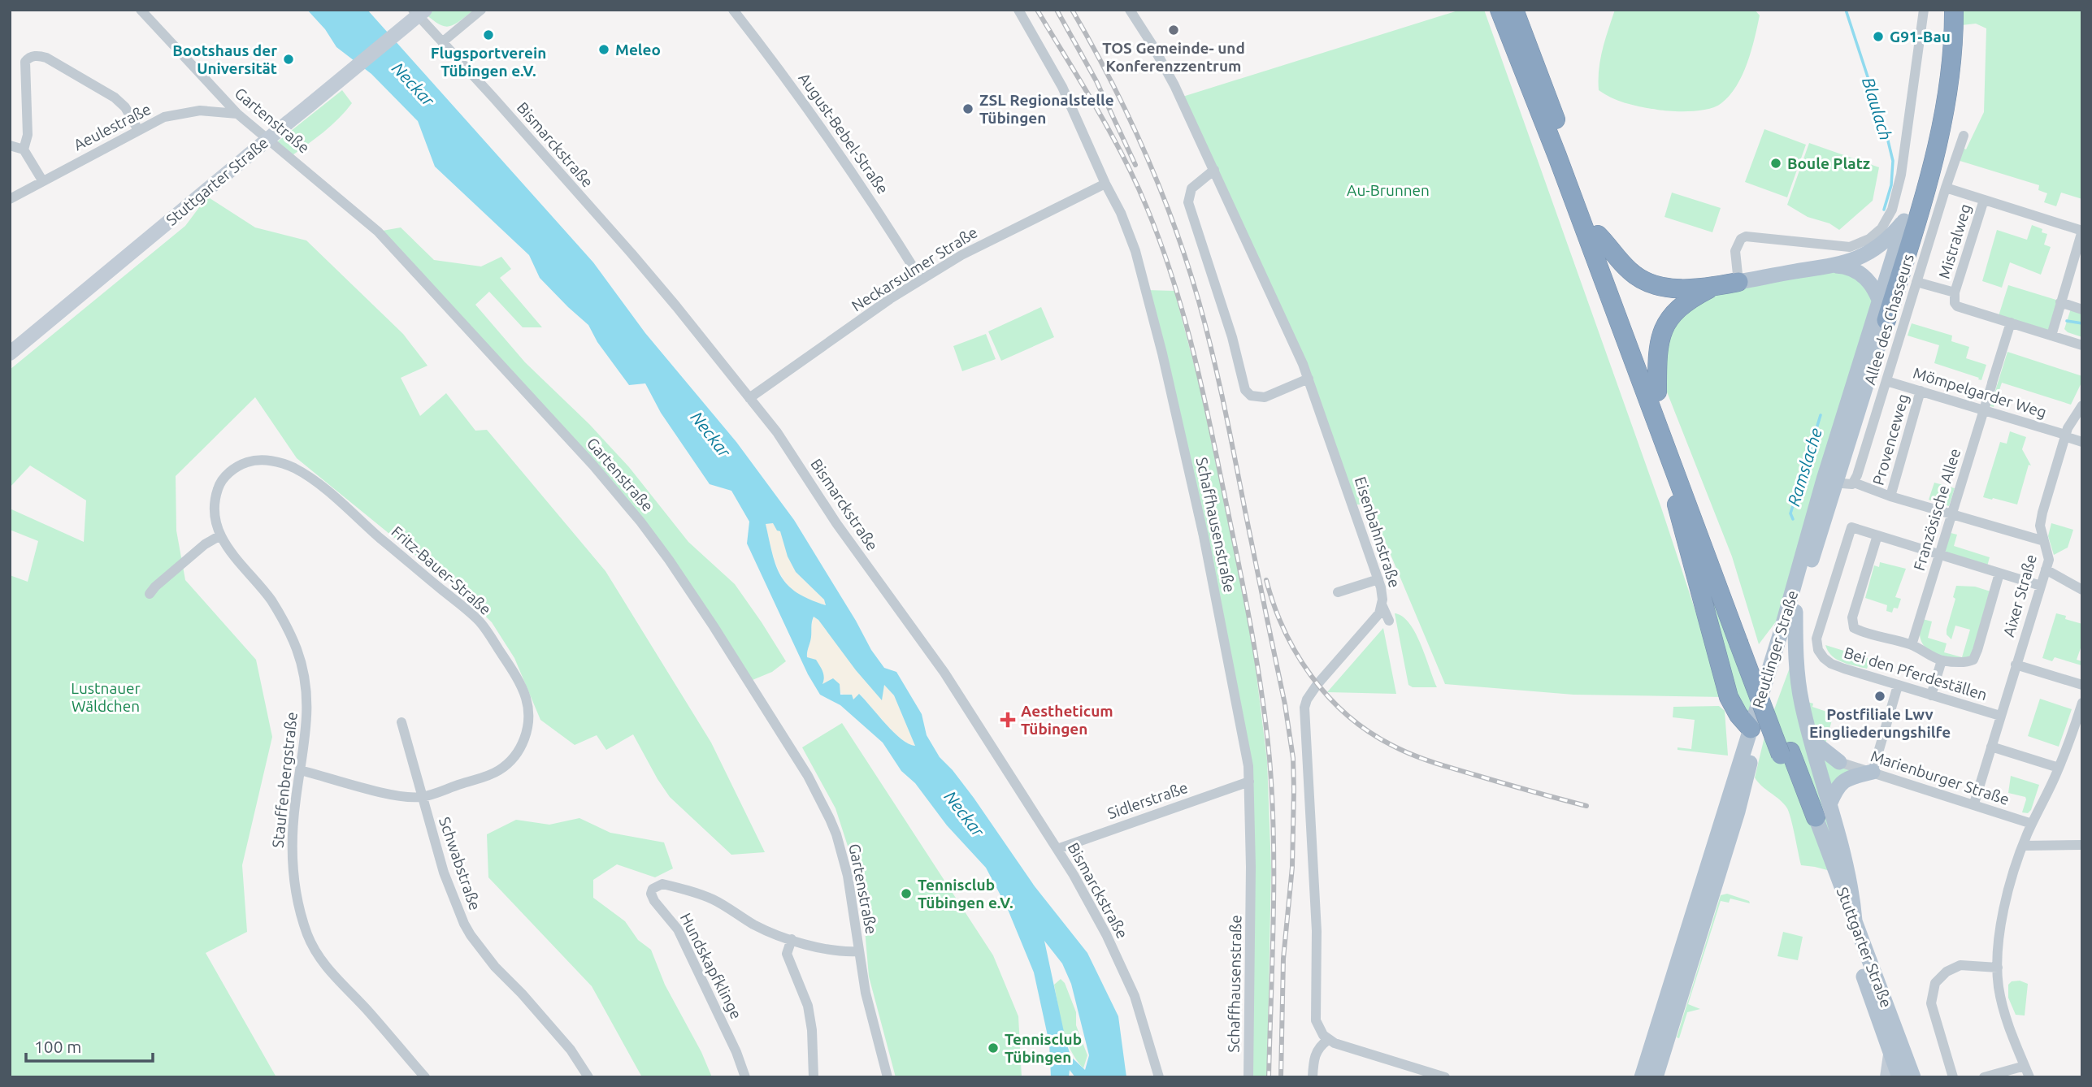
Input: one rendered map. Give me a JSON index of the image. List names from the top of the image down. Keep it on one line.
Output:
{"streets":{"main road":["Stuttgarter Straße","Reutlinger Straße"],"street":["Gartenstraße","Aeulestraße","August-Bebel-Straße","Bismarckstraße","Mistralweg","Neckarsulmer Straße","Allee des Chasseurs","Mömpelgarder Weg","Provenceweg","Französische Allee","Schaffhausenstraße","Eisenbahnstraße","Fritz-Bauer-Straße","Aixer Straße","Bei den Pferdeställen","Marienburger Straße","Stauffenbergstraße","Sidlerstraße","Schwabstraße","Hundskapfklinge"]},"crossings":[["Gartenstraße","Aeulestraße"],["Gartenstraße","Hundskapfklinge"],["August-Bebel-Straße","Neckarsulmer Straße"],["Bismarckstraße","Neckarsulmer Straße"],["Bismarckstraße","Sidlerstraße"],["Neckarsulmer Straße","Schaffhausenstraße"],["Allee des Chasseurs","Mömpelgarder Weg"],["Allee des Chasseurs","Provenceweg"],["Mömpelgarder Weg","Provenceweg"],["Mömpelgarder Weg","Französische Allee"],["Mömpelgarder Weg","Aixer Straße"],["Provenceweg","Französische Allee"],["Provenceweg","Aixer Straße"],["Französische Allee","Bei den Pferdeställen"],["Schaffhausenstraße","Sidlerstraße"],["Fritz-Bauer-Straße","Stauffenbergstraße"],["Fritz-Bauer-Straße","Schwabstraße"],["Aixer Straße","Bei den Pferdeställen"],["Aixer Straße","Marienburger Straße"]],"water":["Neckar","Blaulach","Ramslache"],"parks":["Au-Brunnen","Lustnauer Wäldchen"],"places":{"other":["TOS Gemeinde- und Konferenzzentrum","Flugsportverein Tübingen e.V.","G91-Bau","Meleo","Bootshaus der Universität","ZSL Regionalstelle Tübingen","Boule Platz","Postfiliale Lwv Eingliederungshilfe","Tennisclub Tübingen e.V.","Tennisclub Tübingen"],"health":["Aestheticum Tübingen"]},"scale_bar":"100 m"}
